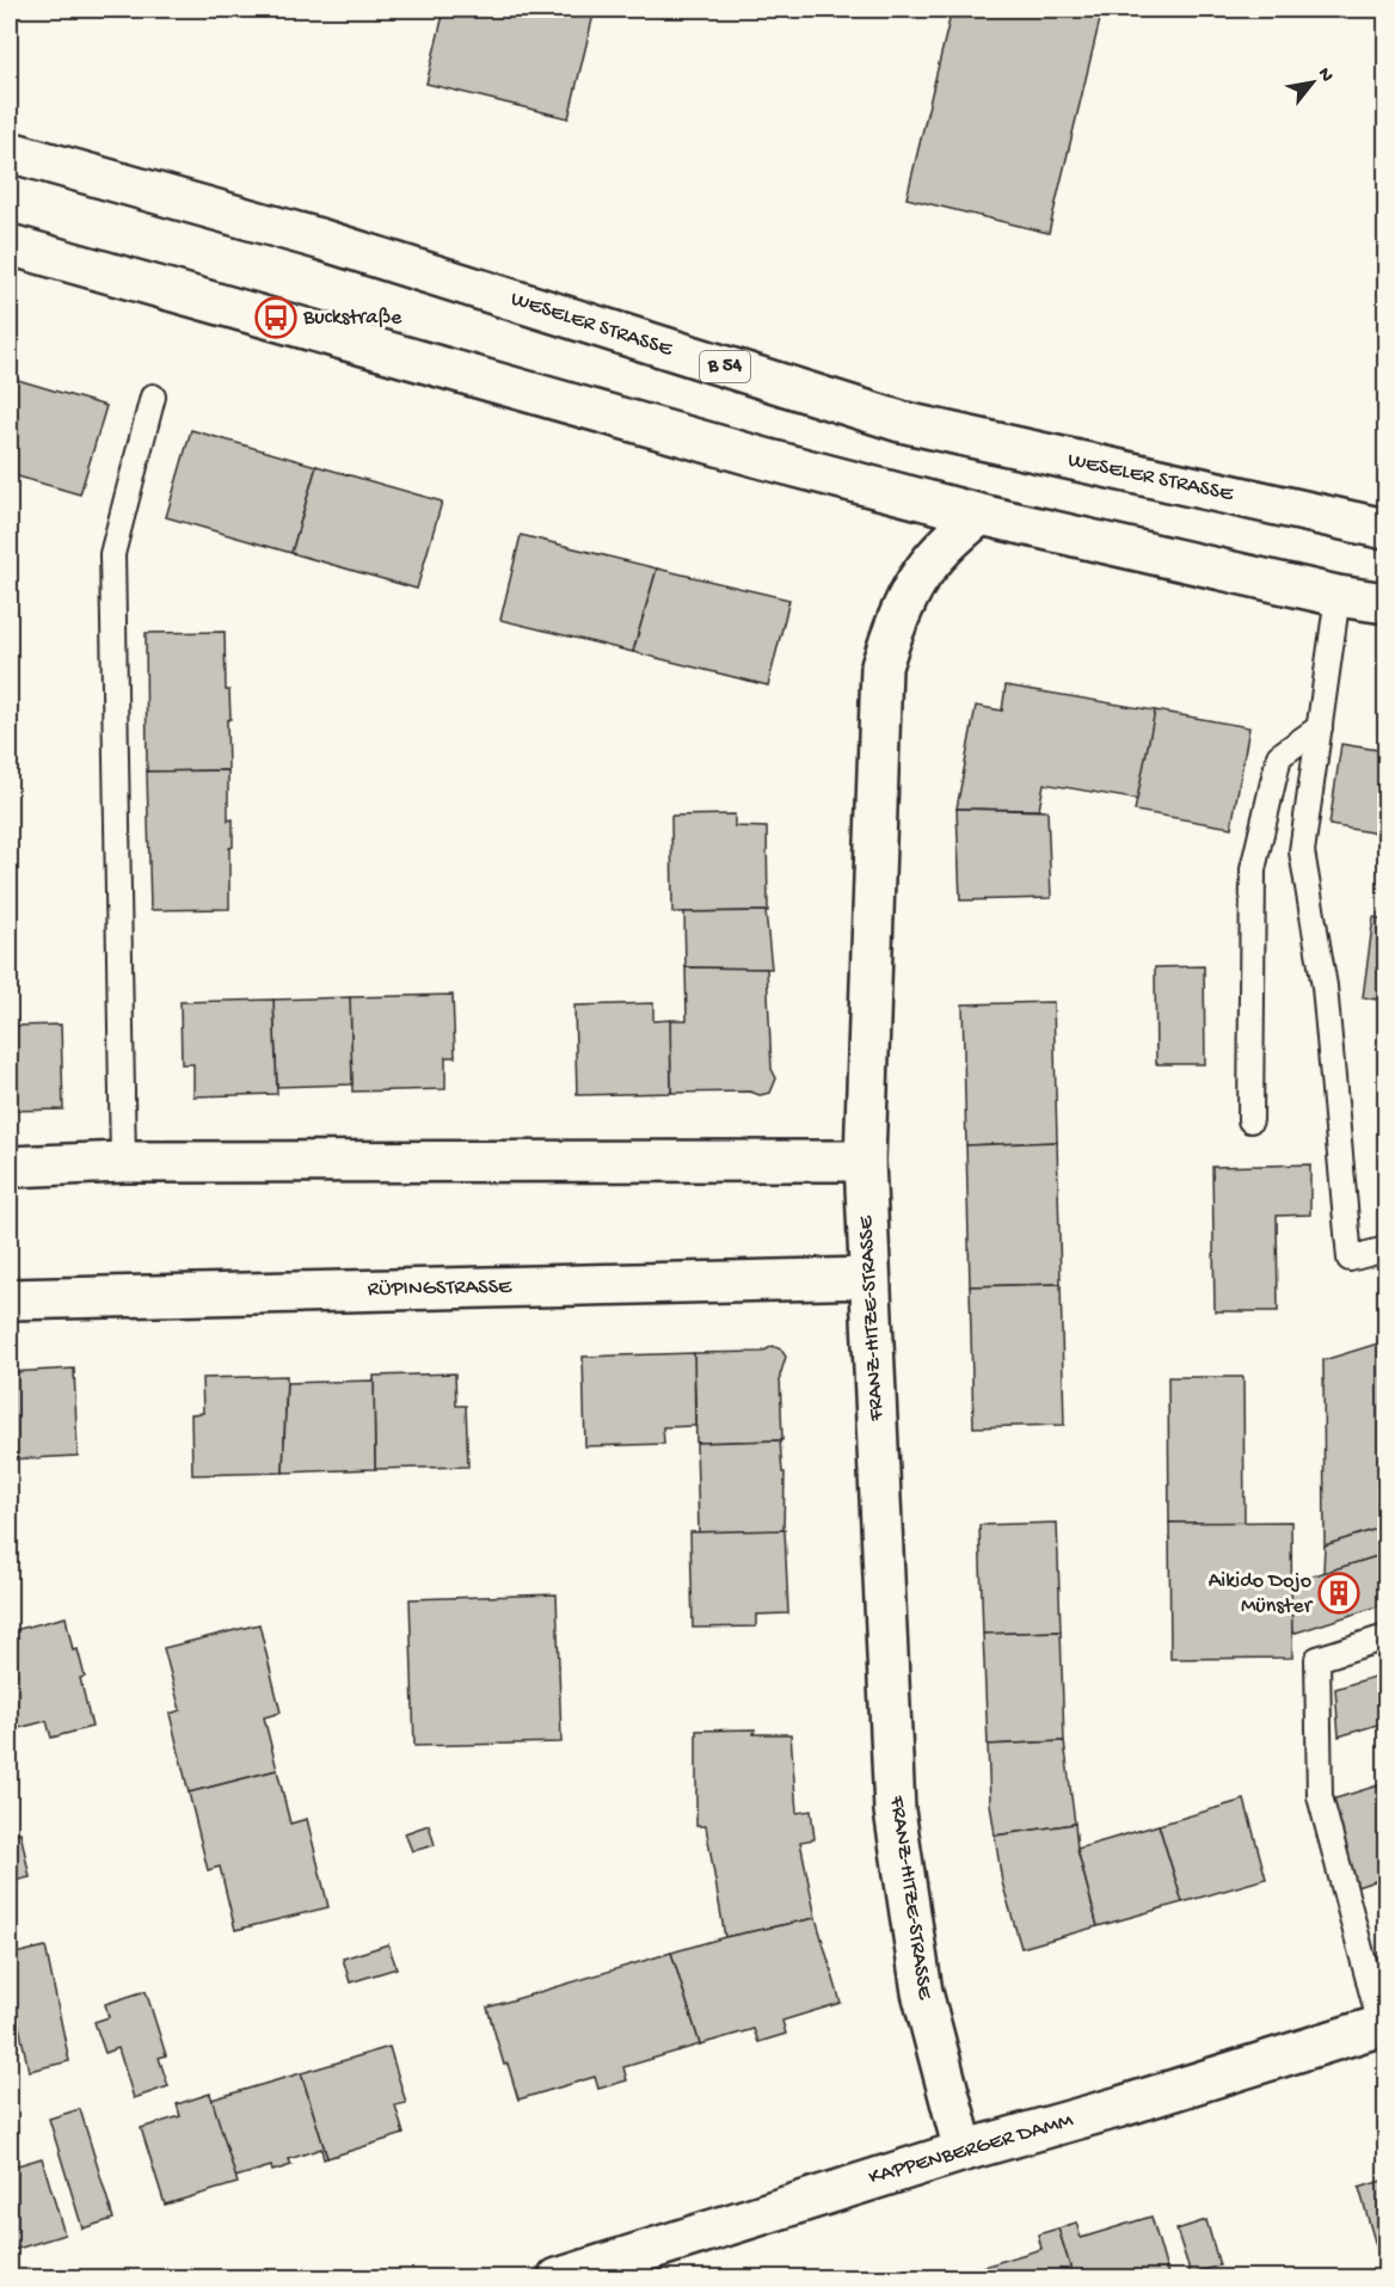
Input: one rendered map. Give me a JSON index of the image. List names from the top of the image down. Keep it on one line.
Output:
{"streets":{"main road":["WESELER STRASSE","B 54","RÜPINGSTRASSE","FRANZ-HITZE-STRASSE","KAPPENBERGER DAMM"]},"crossings":[["RÜPINGSTRASSE","FRANZ-HITZE-STRASSE"],["FRANZ-HITZE-STRASSE","KAPPENBERGER DAMM"]],"places":{"bus stop":["Buckstraße"],"building":["Aikido Dojo Münster"]},"north":"top right"}
